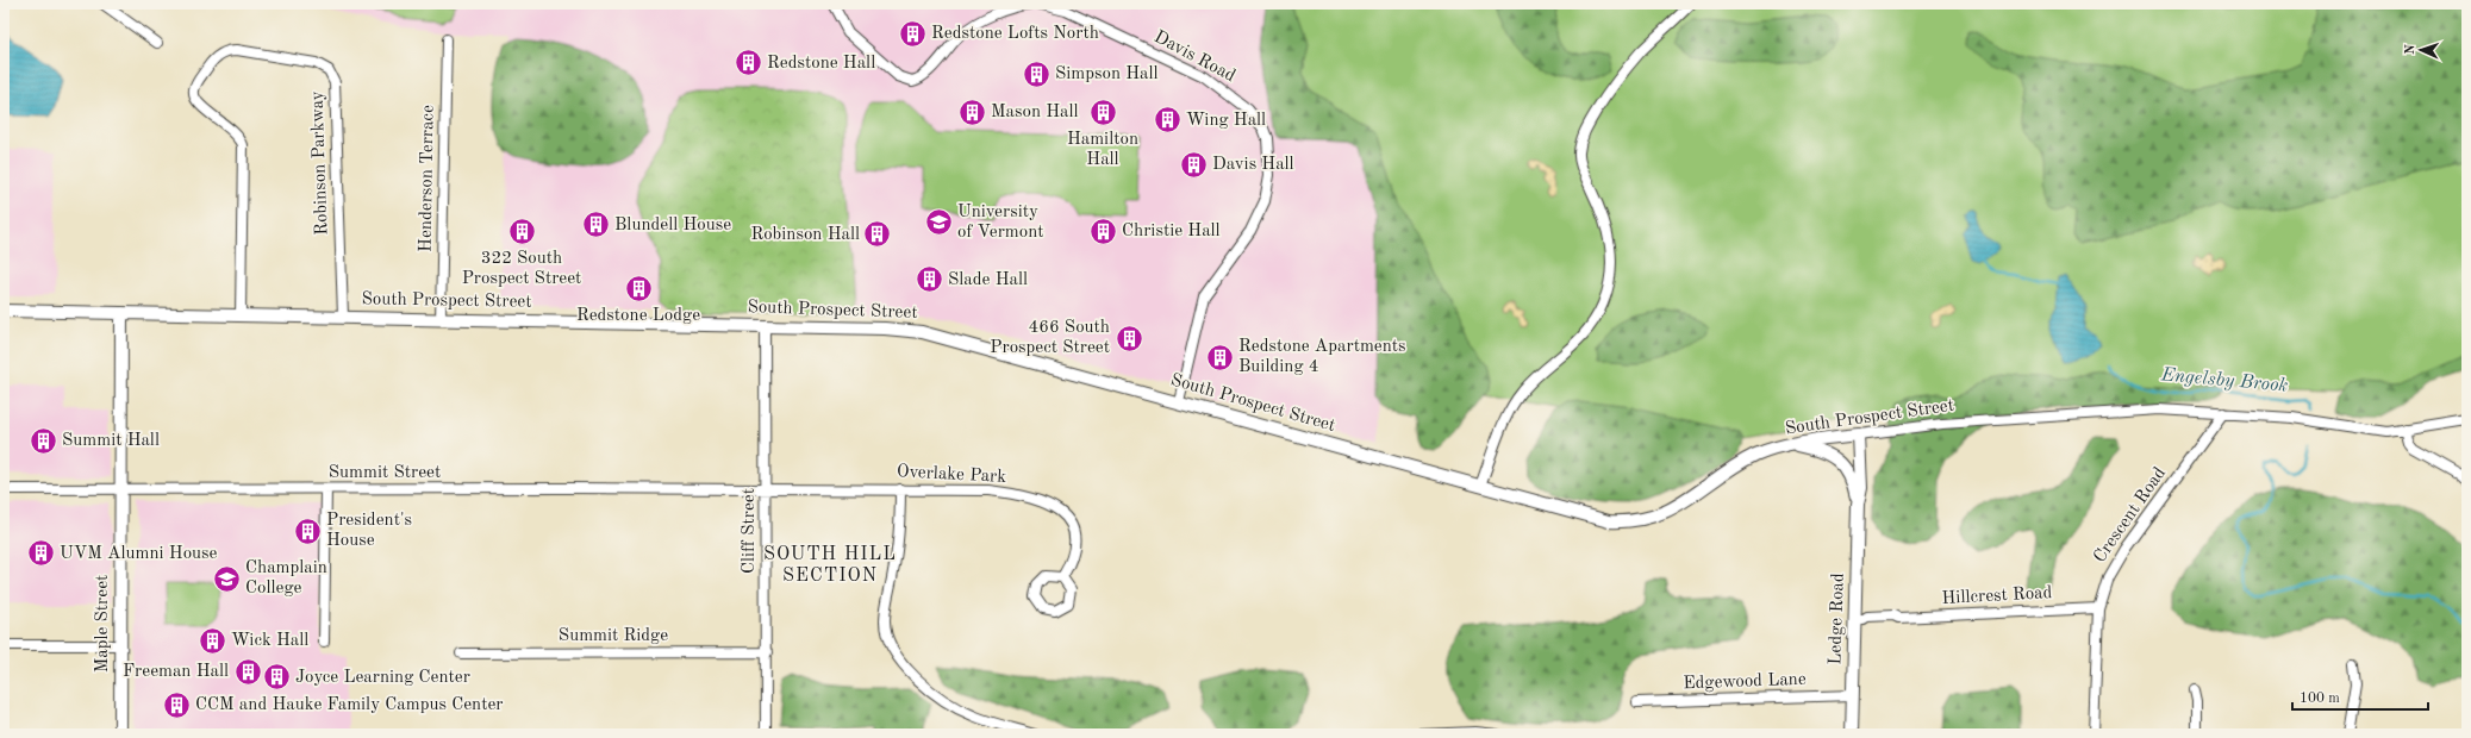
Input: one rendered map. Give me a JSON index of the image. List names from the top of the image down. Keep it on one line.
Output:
{"streets":{"street":["Davis Road","Robinson Parkway","Henderson Terrace","South Prospect Street","Summit Street","Overlake Park","Crescent Road","Cliff Street","Hillcrest Road","Ledge Road","Maple Street","Summit Ridge","Edgewood Lane"]},"crossings":[["Davis Road","South Prospect Street"],["Robinson Parkway","South Prospect Street"],["Henderson Terrace","South Prospect Street"],["South Prospect Street","Crescent Road"],["South Prospect Street","Cliff Street"],["South Prospect Street","Ledge Road"],["South Prospect Street","Maple Street"],["Summit Street","Overlake Park"],["Summit Street","Cliff Street"],["Summit Street","Maple Street"],["Overlake Park","Cliff Street"],["Crescent Road","Hillcrest Road"],["Cliff Street","Summit Ridge"],["Hillcrest Road","Ledge Road"],["Ledge Road","Edgewood Lane"]],"districts":["SOUTH HILL SECTION"],"water":["Engelsby Brook"],"places":{"building":["Redstone Lofts North","Redstone Hall","Simpson Hall","Mason Hall","Hamilton Hall","Wing Hall","Davis Hall","Blundell House","322 South Prospect Street","Christie Hall","Robinson Hall","Slade Hall","Redstone Lodge","466 South Prospect Street","Redstone Apartments Building 4","Summit Hall","President's House","UVM Alumni House","Wick Hall","Freeman Hall","Joyce Learning Center","CCM and Hauke Family Campus Center"],"school or university":["University of Vermont","Champlain College"]},"scale_bar":"100 m","north":"left"}
